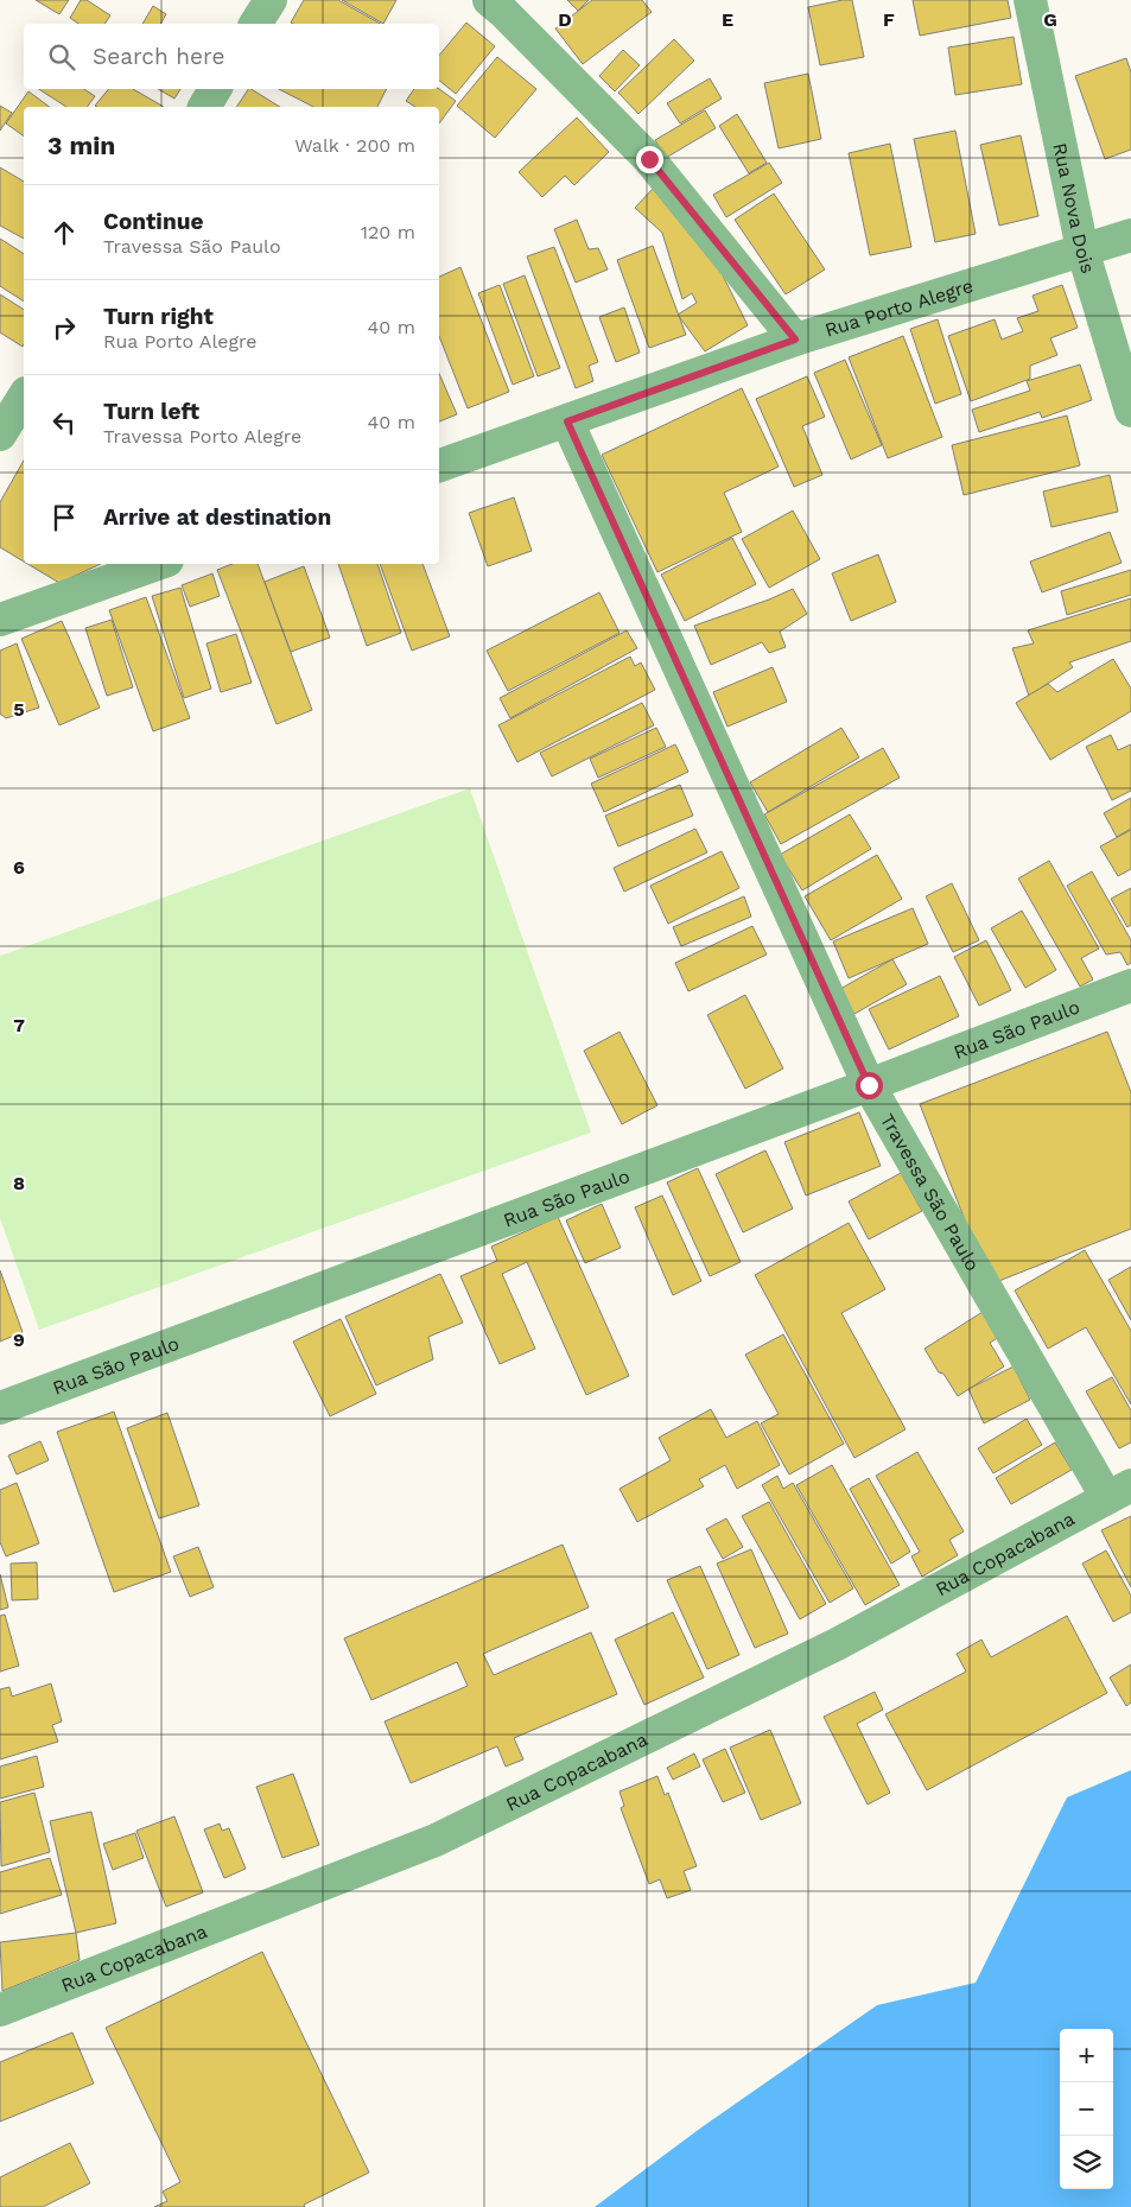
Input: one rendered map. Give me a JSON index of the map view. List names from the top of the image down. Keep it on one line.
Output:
{"streets":{"street":["Rua Nova Dois","Rua Porto Alegre","Rua São Paulo","Travessa São Paulo","Rua Copacabana"]},"crossings":[["Rua Nova Dois","Rua Porto Alegre"],["Rua Porto Alegre","Travessa São Paulo"],["Rua São Paulo","Travessa São Paulo"],["Travessa São Paulo","Rua Copacabana"]],"page":{"search":"Search here","heading":["3 min","Walk · 200 m"],"list":[["Continue","Travessa São Paulo","120 m"],["Turn right","Rua Porto Alegre","40 m"],["Turn left","Travessa Porto Alegre","40 m"],"Arrive at destination"],"map_buttons":["+","−"]},"grid":{"columns":["D","E","F","G"],"rows":["5","6","7","8","9"]}}
